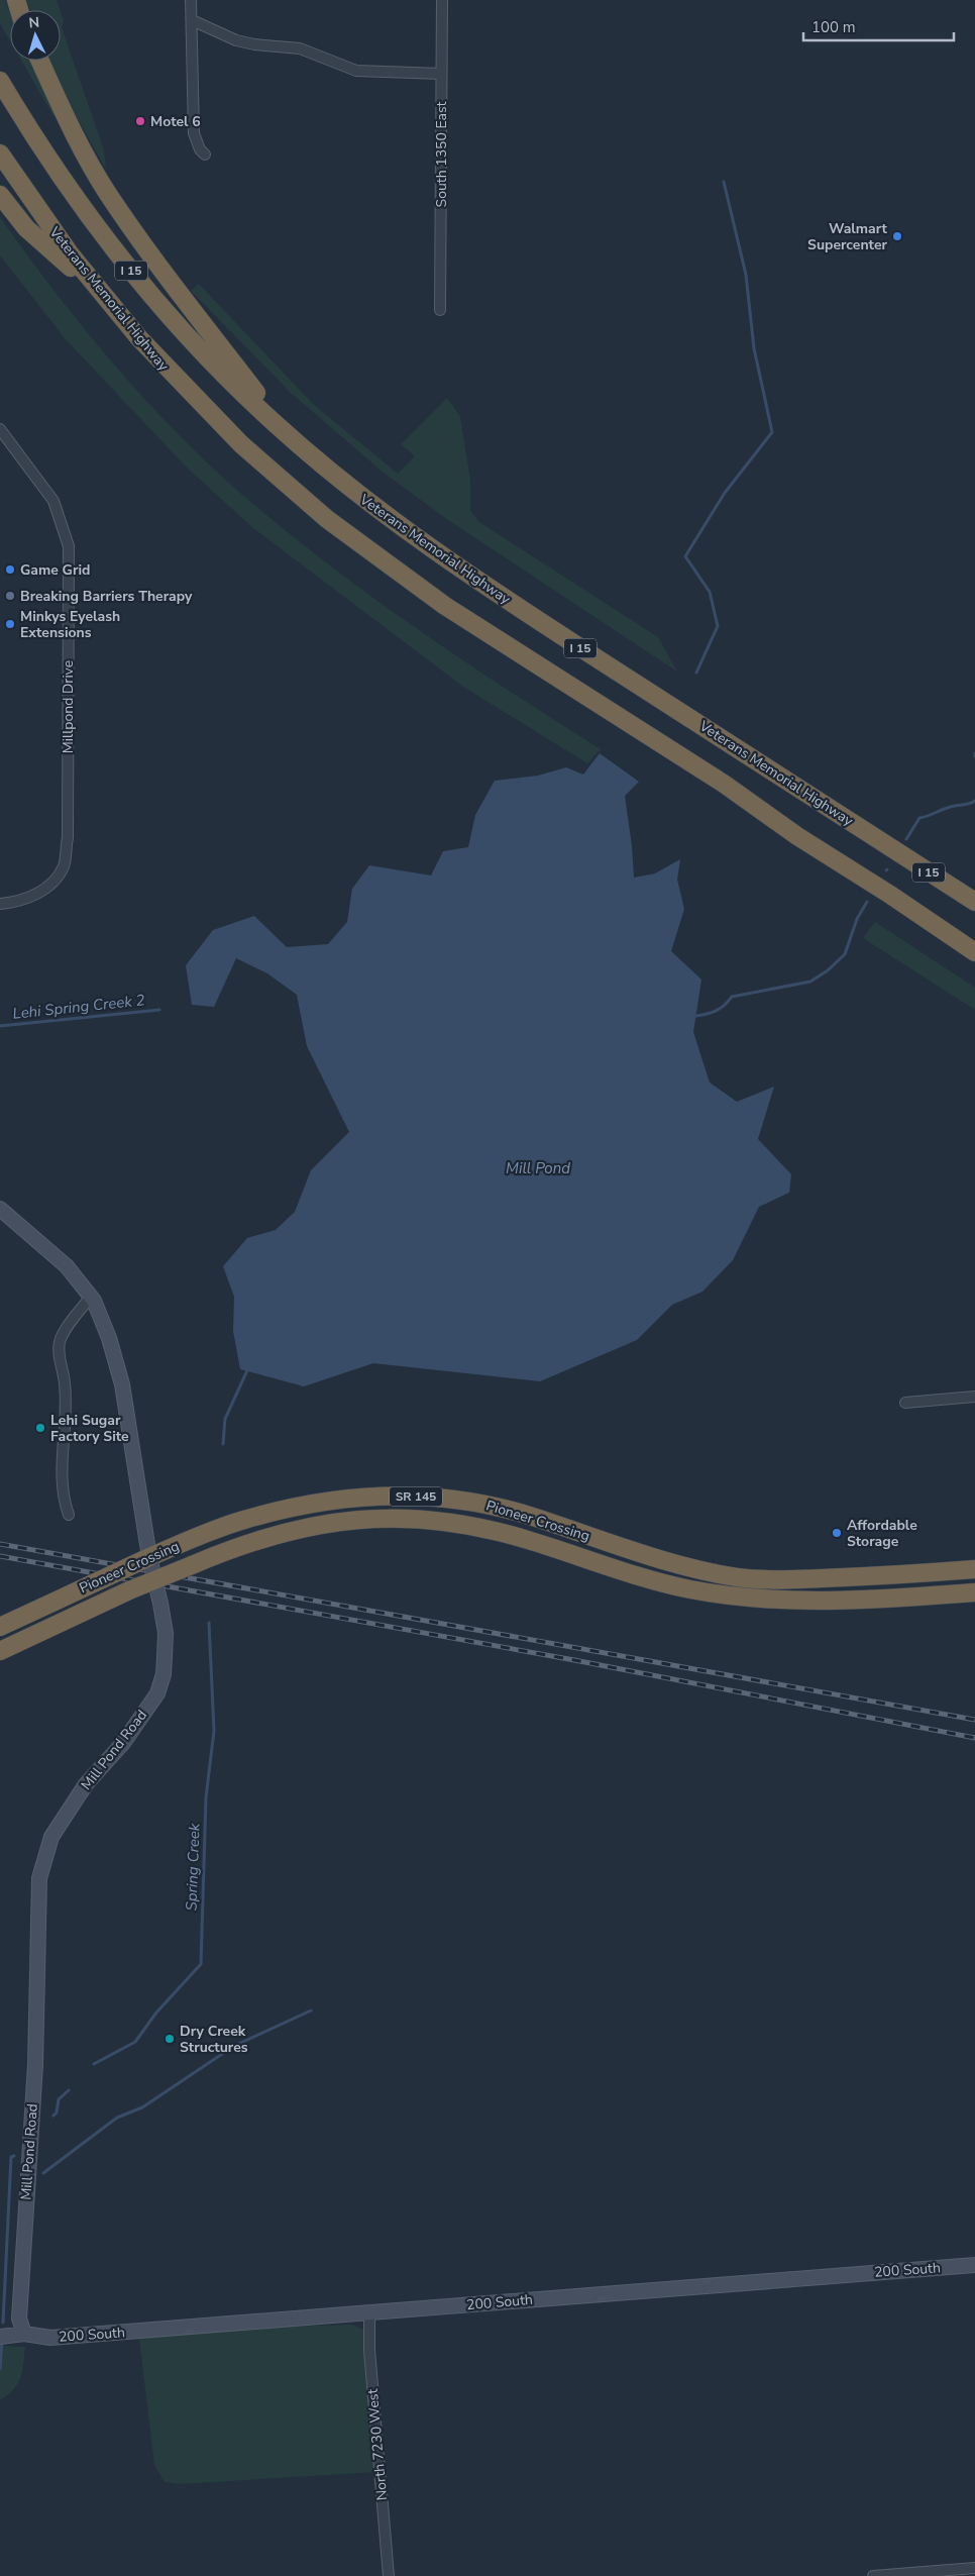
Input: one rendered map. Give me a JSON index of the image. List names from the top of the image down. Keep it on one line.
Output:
{"streets":{"highway":["I 15","Veterans Memorial Highway","SR 145","Pioneer Crossing"],"street":["South 1350 East","Millpond Drive","Mill Pond Road","200 South","North 7230 West"]},"crossings":[["Pioneer Crossing","Mill Pond Road"],["Mill Pond Road","200 South"],["200 South","North 7230 West"]],"water":["Lehi Spring Creek 2","Mill Pond","Spring Creek"],"places":["Motel 6","Walmart Supercenter","Game Grid","Breaking Barriers Therapy","Minkys Eyelash Extensions","Lehi Sugar Factory Site","Affordable Storage","Dry Creek Structures"],"scale_bar":"100 m","north":"top"}
